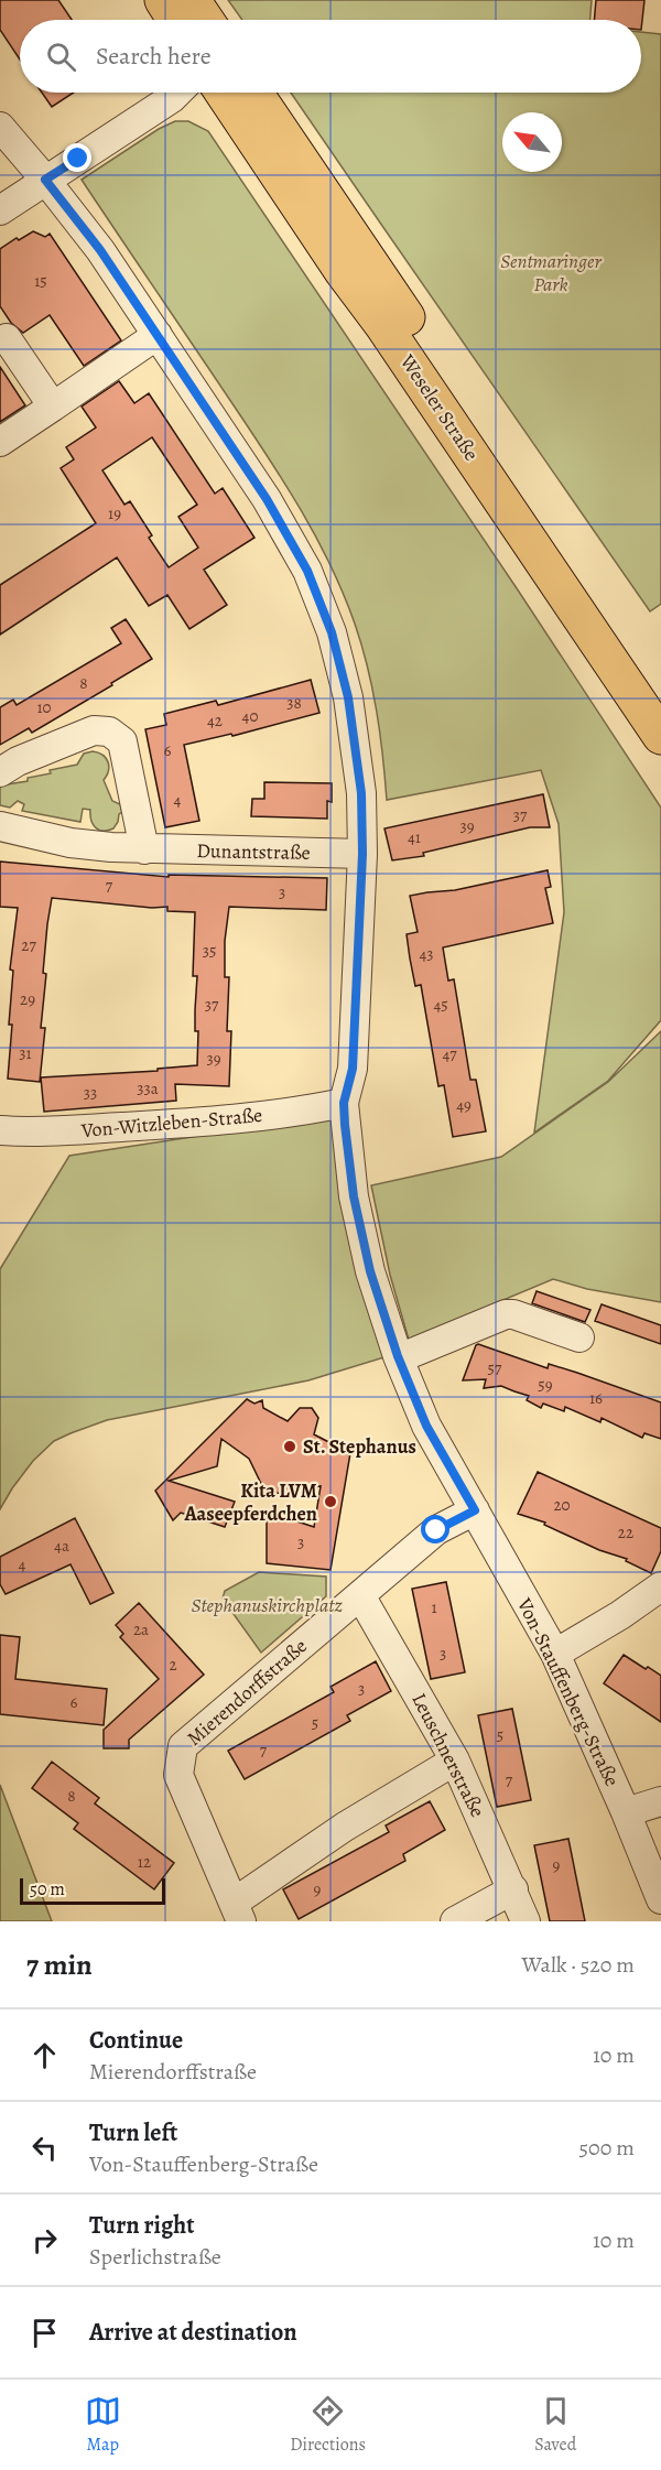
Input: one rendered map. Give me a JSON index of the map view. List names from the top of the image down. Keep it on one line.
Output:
{"streets":{"main road":["Weseler Straße"],"street":["Dunantstraße","Von-Witzleben-Straße","Mierendorffstraße","Von-Stauffenberg-Straße","Leuschnerstraße"]},"crossings":[["Dunantstraße","Von-Stauffenberg-Straße"],["Von-Witzleben-Straße","Von-Stauffenberg-Straße"],["Mierendorffstraße","Von-Stauffenberg-Straße"],["Mierendorffstraße","Leuschnerstraße"]],"parks":["Sentmaringer Park","Stephanuskirchplatz"],"places":["St. Stephanus","Kita LVM Aaseepferdchen"],"house_numbers":["15","19","8","38","10","40","42","6","4","37","39","41","7","3","27","35","43","29","37","45","31","47","39","33a","33","49","57","59","16","20","22","3","4a","4","1","2a","3","2","3","6","5","5","7","7","8","12","9","9"],"scale_bar":"50 m","north":"top left","page":{"search":"Search here","scale":"50 m","heading":["7 min","Walk · 520 m"],"list":[["Continue","Mierendorffstraße","10 m"],["Turn left","Von-Stauffenberg-Straße","500 m"],["Turn right","Sperlichstraße","10 m"],"Arrive at destination"],"nav":["Map","Directions","Saved"]}}
